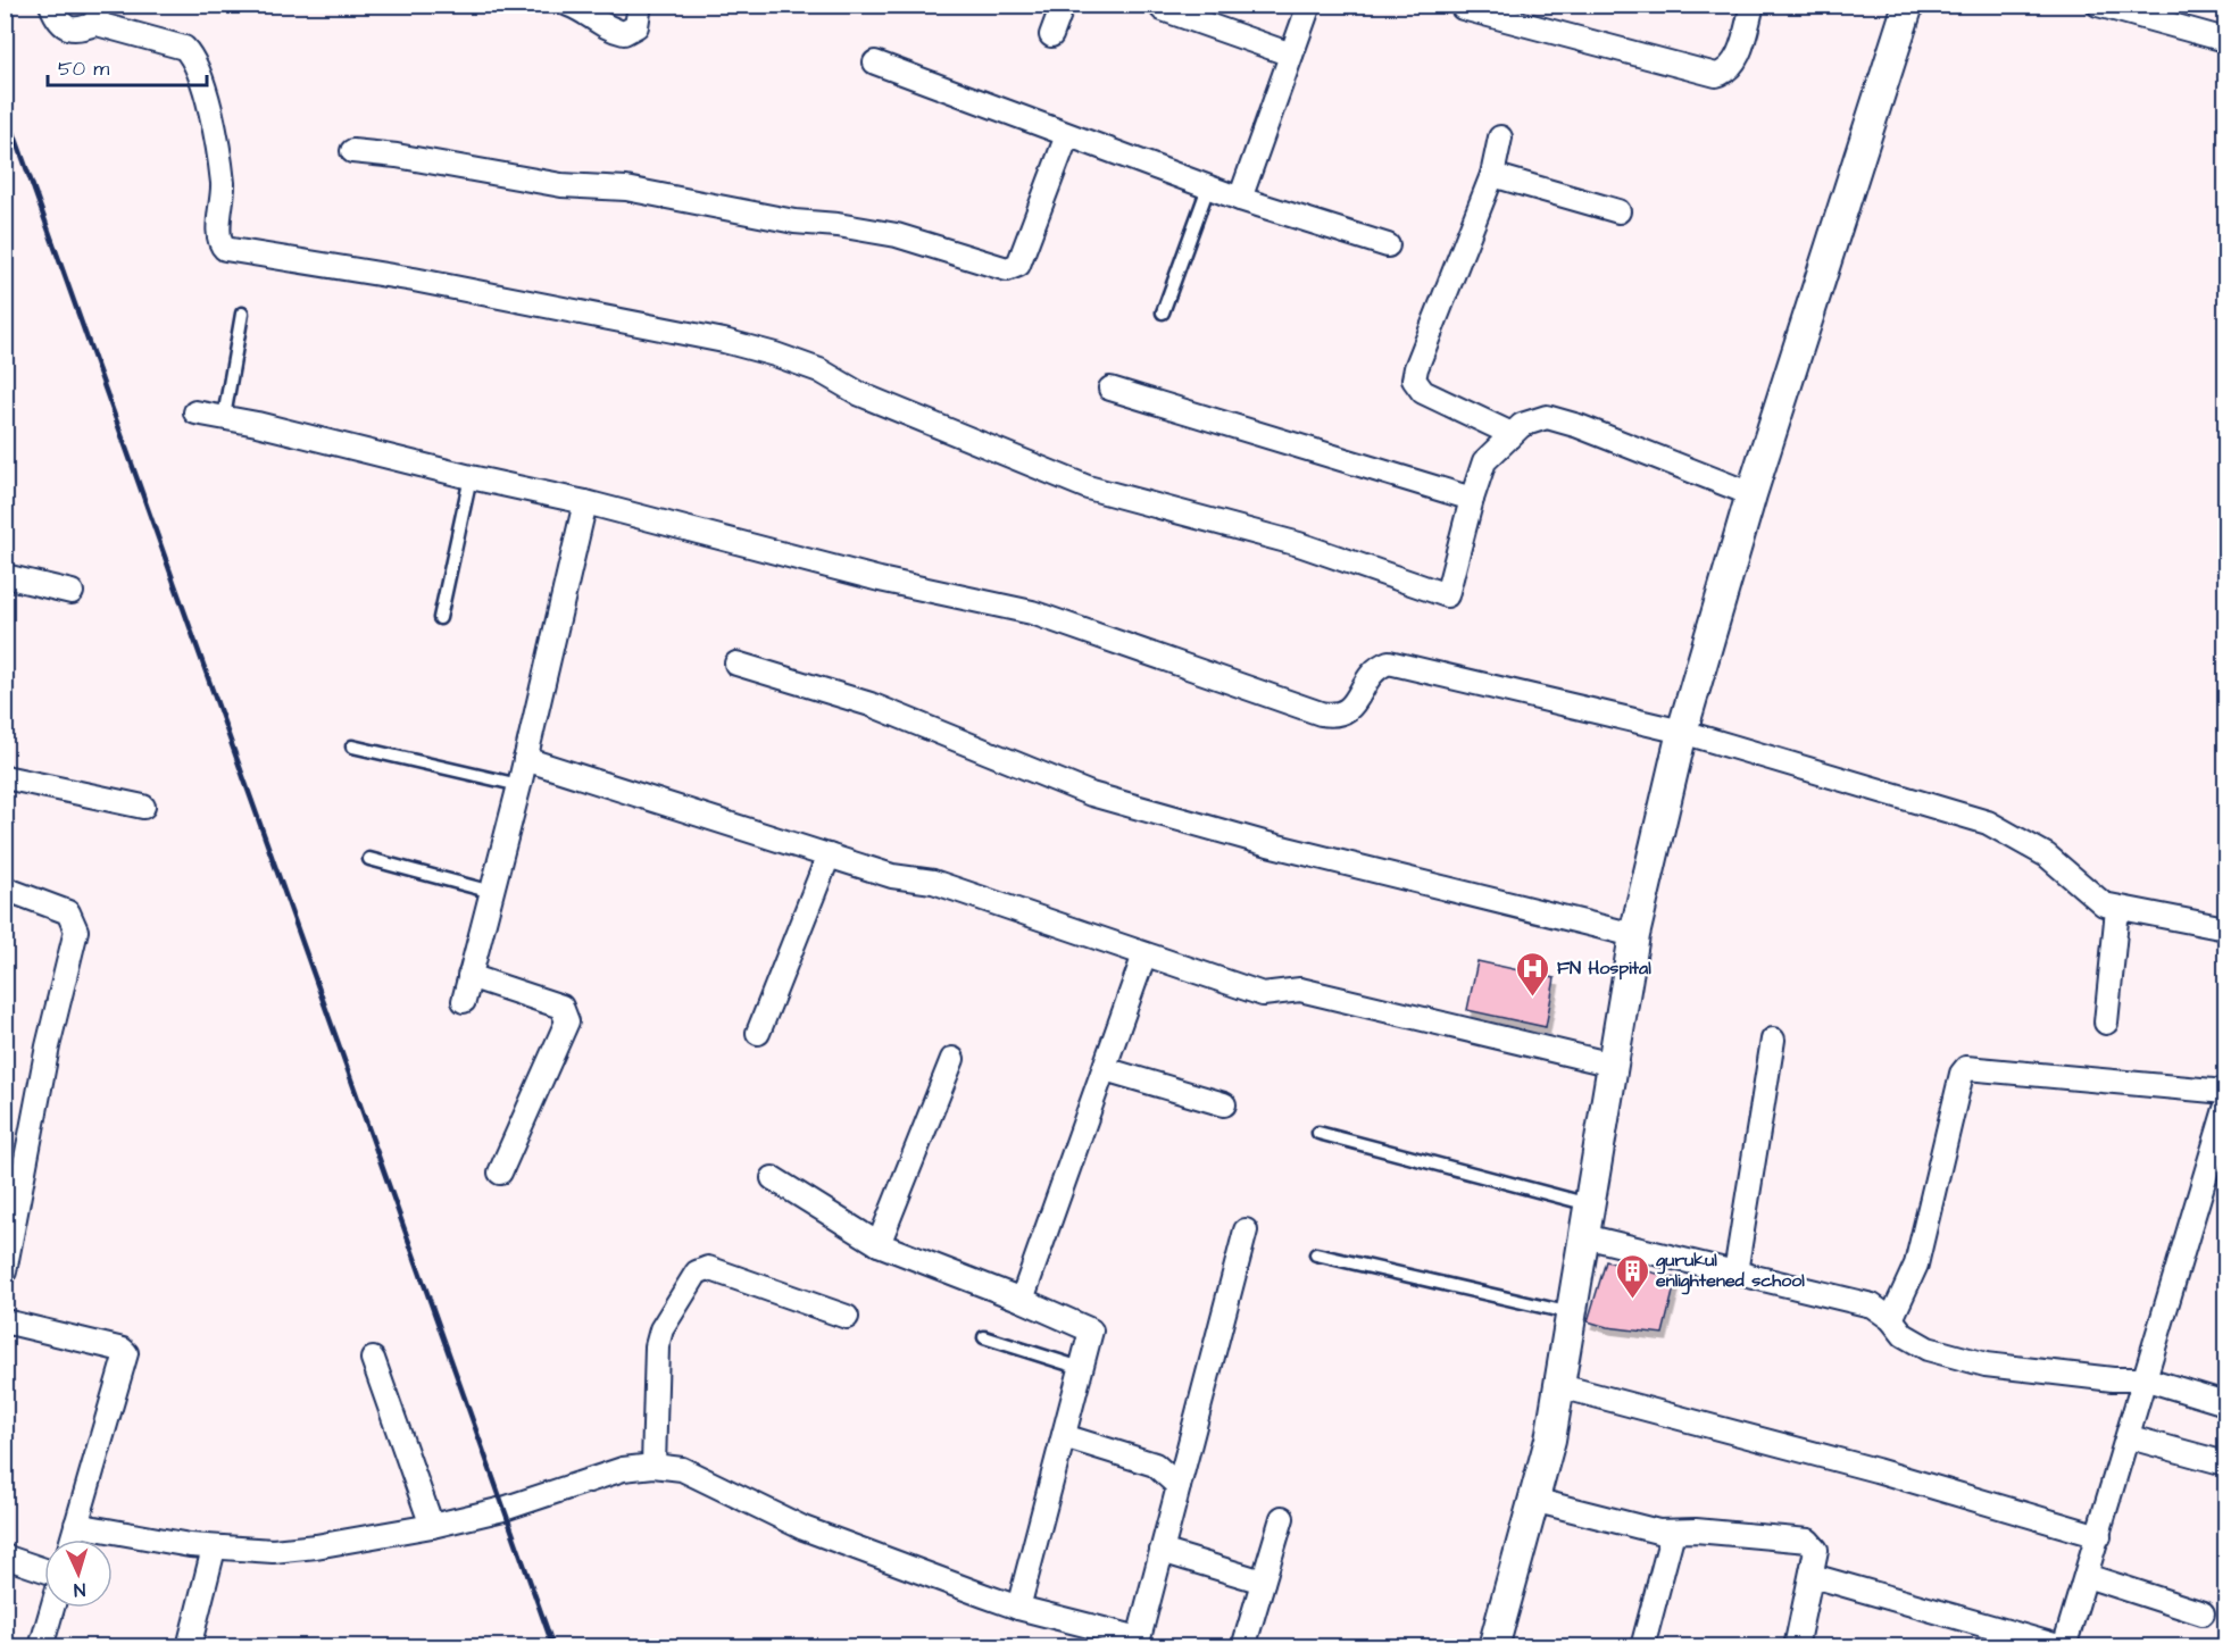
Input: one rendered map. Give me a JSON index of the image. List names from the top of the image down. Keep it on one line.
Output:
{"places":{"hospital":["FN Hospital"],"building":["gurukul enlightened school"]},"scale_bar":"50 m","north":"bottom"}
